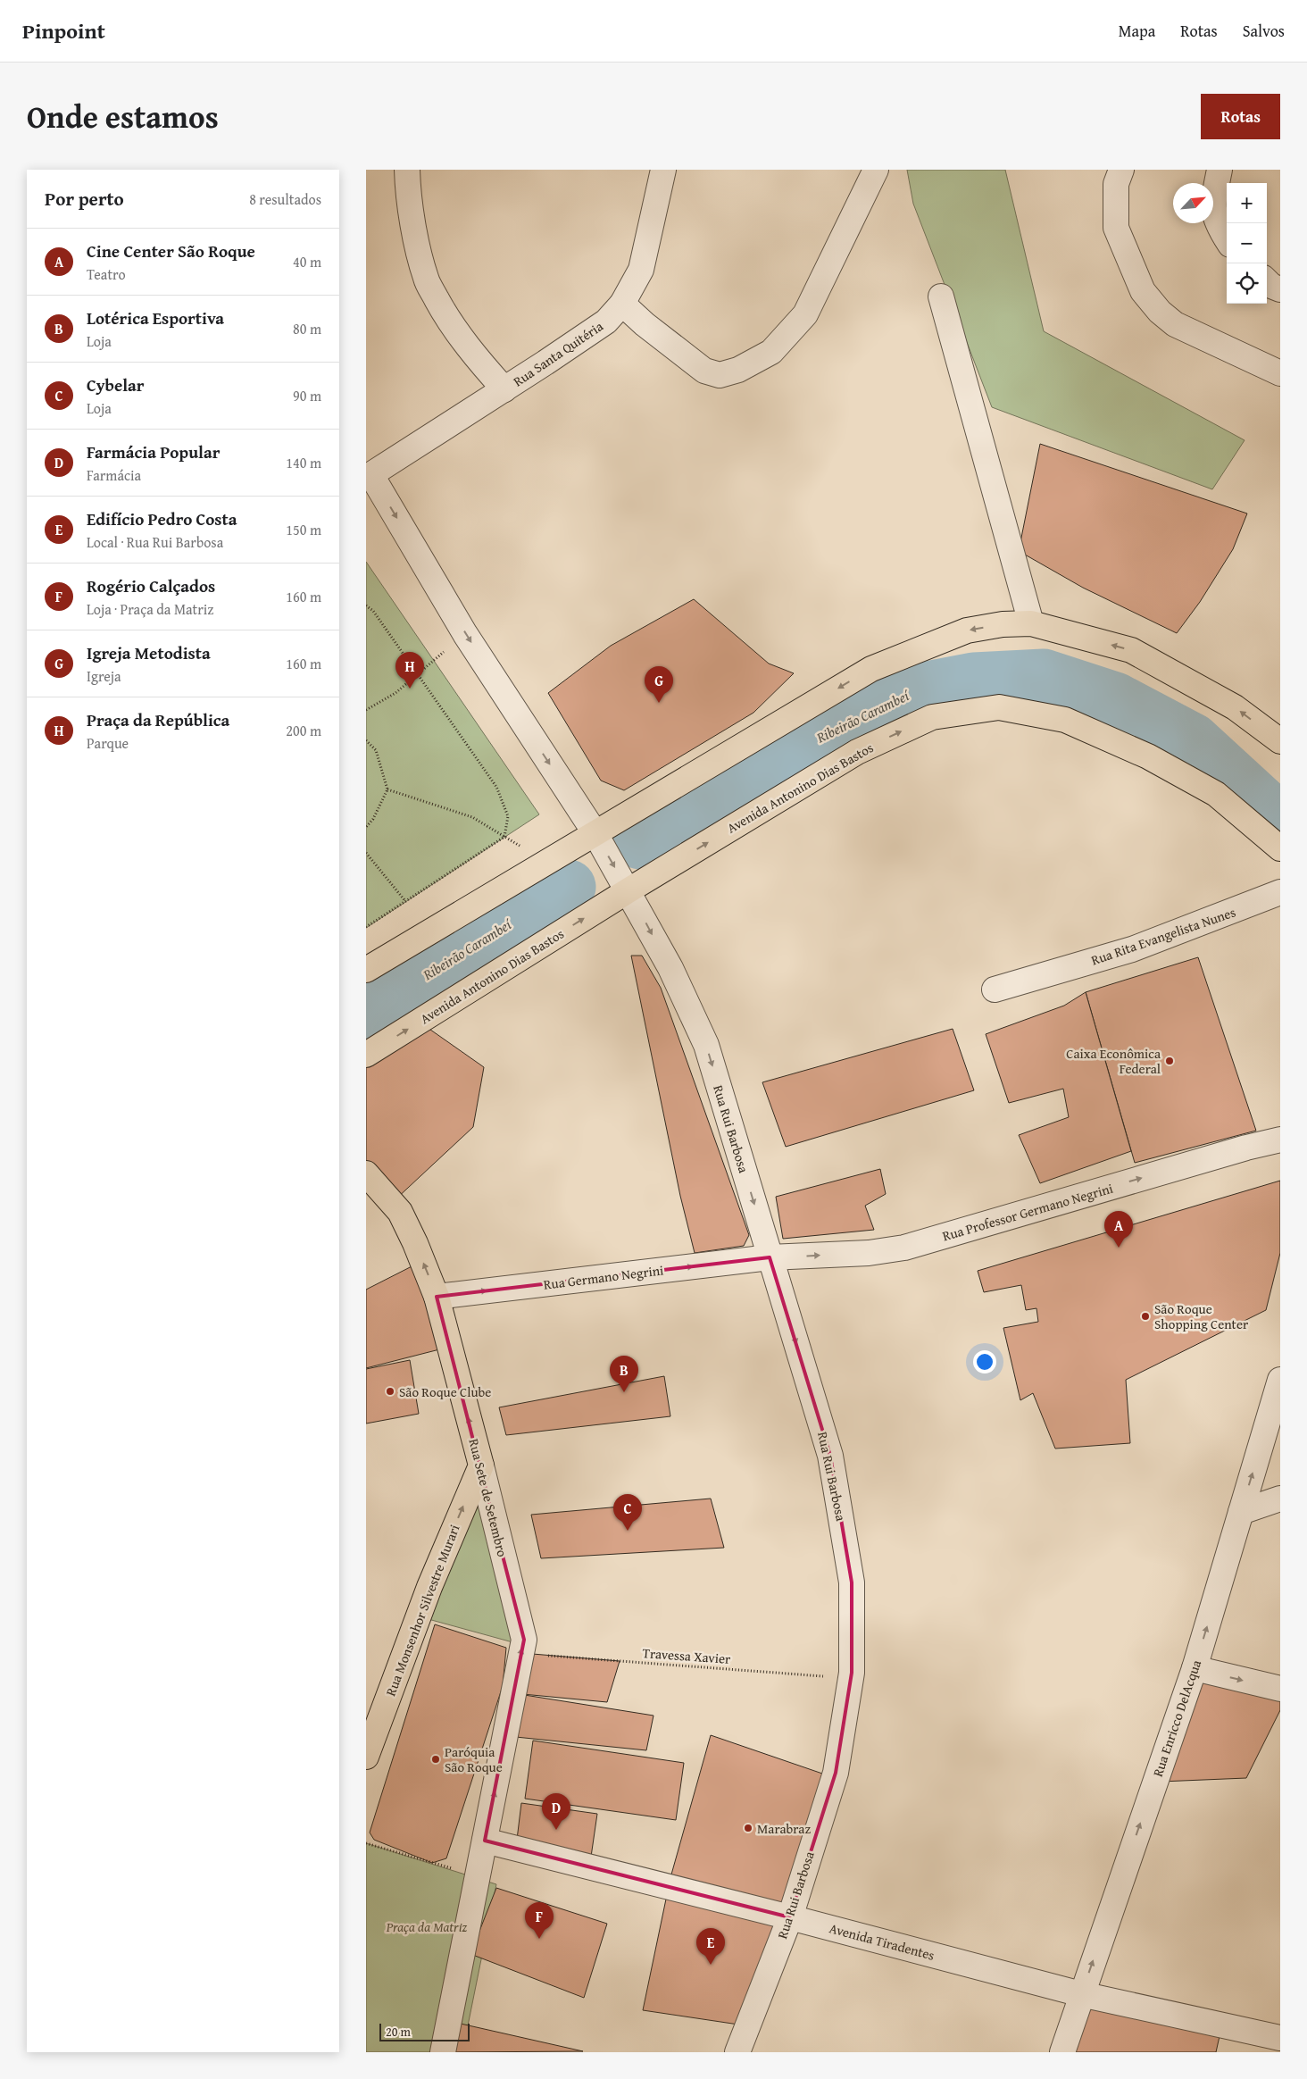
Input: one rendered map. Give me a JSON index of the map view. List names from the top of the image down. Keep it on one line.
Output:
{"streets":{"main road":["Avenida Antonino Dias Bastos","Rua Sete de Setembro","Rua Monsenhor Silvestre Murari"],"street":["Rua Santa Quitéria","Rua Rita Evangelista Nunes","Rua Rui Barbosa","Rua Professor Germano Negrini","Rua Germano Negrini","Rua Enricco DelAcqua","Avenida Tiradentes"],"path":["Travessa Xavier"]},"crossings":[["Rua Santa Quitéria","Rua Rui Barbosa"],["Avenida Antonino Dias Bastos","Rua Rui Barbosa"],["Rua Rui Barbosa","Rua Professor Germano Negrini"],["Rua Rui Barbosa","Rua Germano Negrini"],["Rua Rui Barbosa","Travessa Xavier"],["Rua Rui Barbosa","Avenida Tiradentes"],["Rua Professor Germano Negrini","Rua Germano Negrini"],["Rua Germano Negrini","Rua Sete de Setembro"],["Rua Sete de Setembro","Rua Monsenhor Silvestre Murari"],["Rua Sete de Setembro","Travessa Xavier"],["Rua Sete de Setembro","Avenida Tiradentes"],["Rua Enricco DelAcqua","Avenida Tiradentes"]],"one_way":["Rua Rui Barbosa","Rua Professor Germano Negrini","Rua Germano Negrini","Rua Sete de Setembro","Rua Monsenhor Silvestre Murari","Rua Enricco DelAcqua"],"water":["Ribeirão Carambeí"],"parks":["Praça da Matriz"],"places":["Caixa Econômica Federal","São Roque Shopping Center","São Roque Clube","Paróquia São Roque","Marabraz"],"scale_bar":"20 m","north":"top right","page":{"header":"Pinpoint","nav":["Mapa","Rotas","Salvos"],"title":"Onde estamos","buttons":"Rotas","heading":["Por perto","8 resultados"],"map_buttons":["+","−"],"list":[{"mark":"A","name":"Cine Center São Roque","note":"Teatro","value":"40 m"},{"mark":"B","name":"Lotérica Esportiva","note":"Loja","value":"80 m"},{"mark":"C","name":"Cybelar","note":"Loja","value":"90 m"},{"mark":"D","name":"Farmácia Popular","note":"Farmácia","value":"140 m"},{"mark":"E","name":"Edifício Pedro Costa","note":"Local · Rua Rui Barbosa","value":"150 m"},{"mark":"F","name":"Rogério Calçados","note":"Loja · Praça da Matriz","value":"160 m"},{"mark":"G","name":"Igreja Metodista","note":"Igreja","value":"160 m"},{"mark":"H","name":"Praça da República","note":"Parque","value":"200 m"}],"pins":["H","G","A","B","C","D","F","E"],"scale":"20 m"}}
